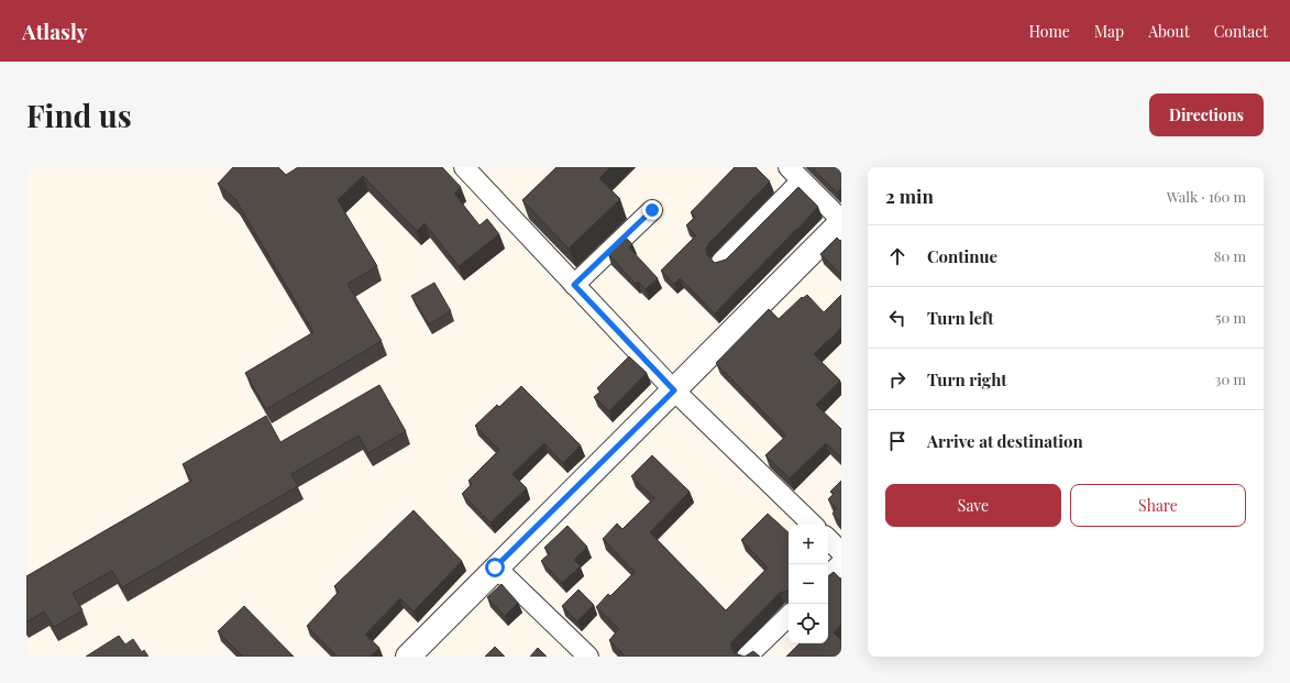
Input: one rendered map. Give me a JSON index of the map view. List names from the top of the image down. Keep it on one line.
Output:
{"page":{"header":"Atlasly","nav":["Home","Map","About","Contact"],"buttons":["Directions",["Save","Share"]],"title":"Find us","heading":["2 min","Walk · 160 m"],"list":[["Continue","80 m"],["Turn left","50 m"],["Turn right","30 m"],"Arrive at destination"],"map_buttons":["+","−"]}}
